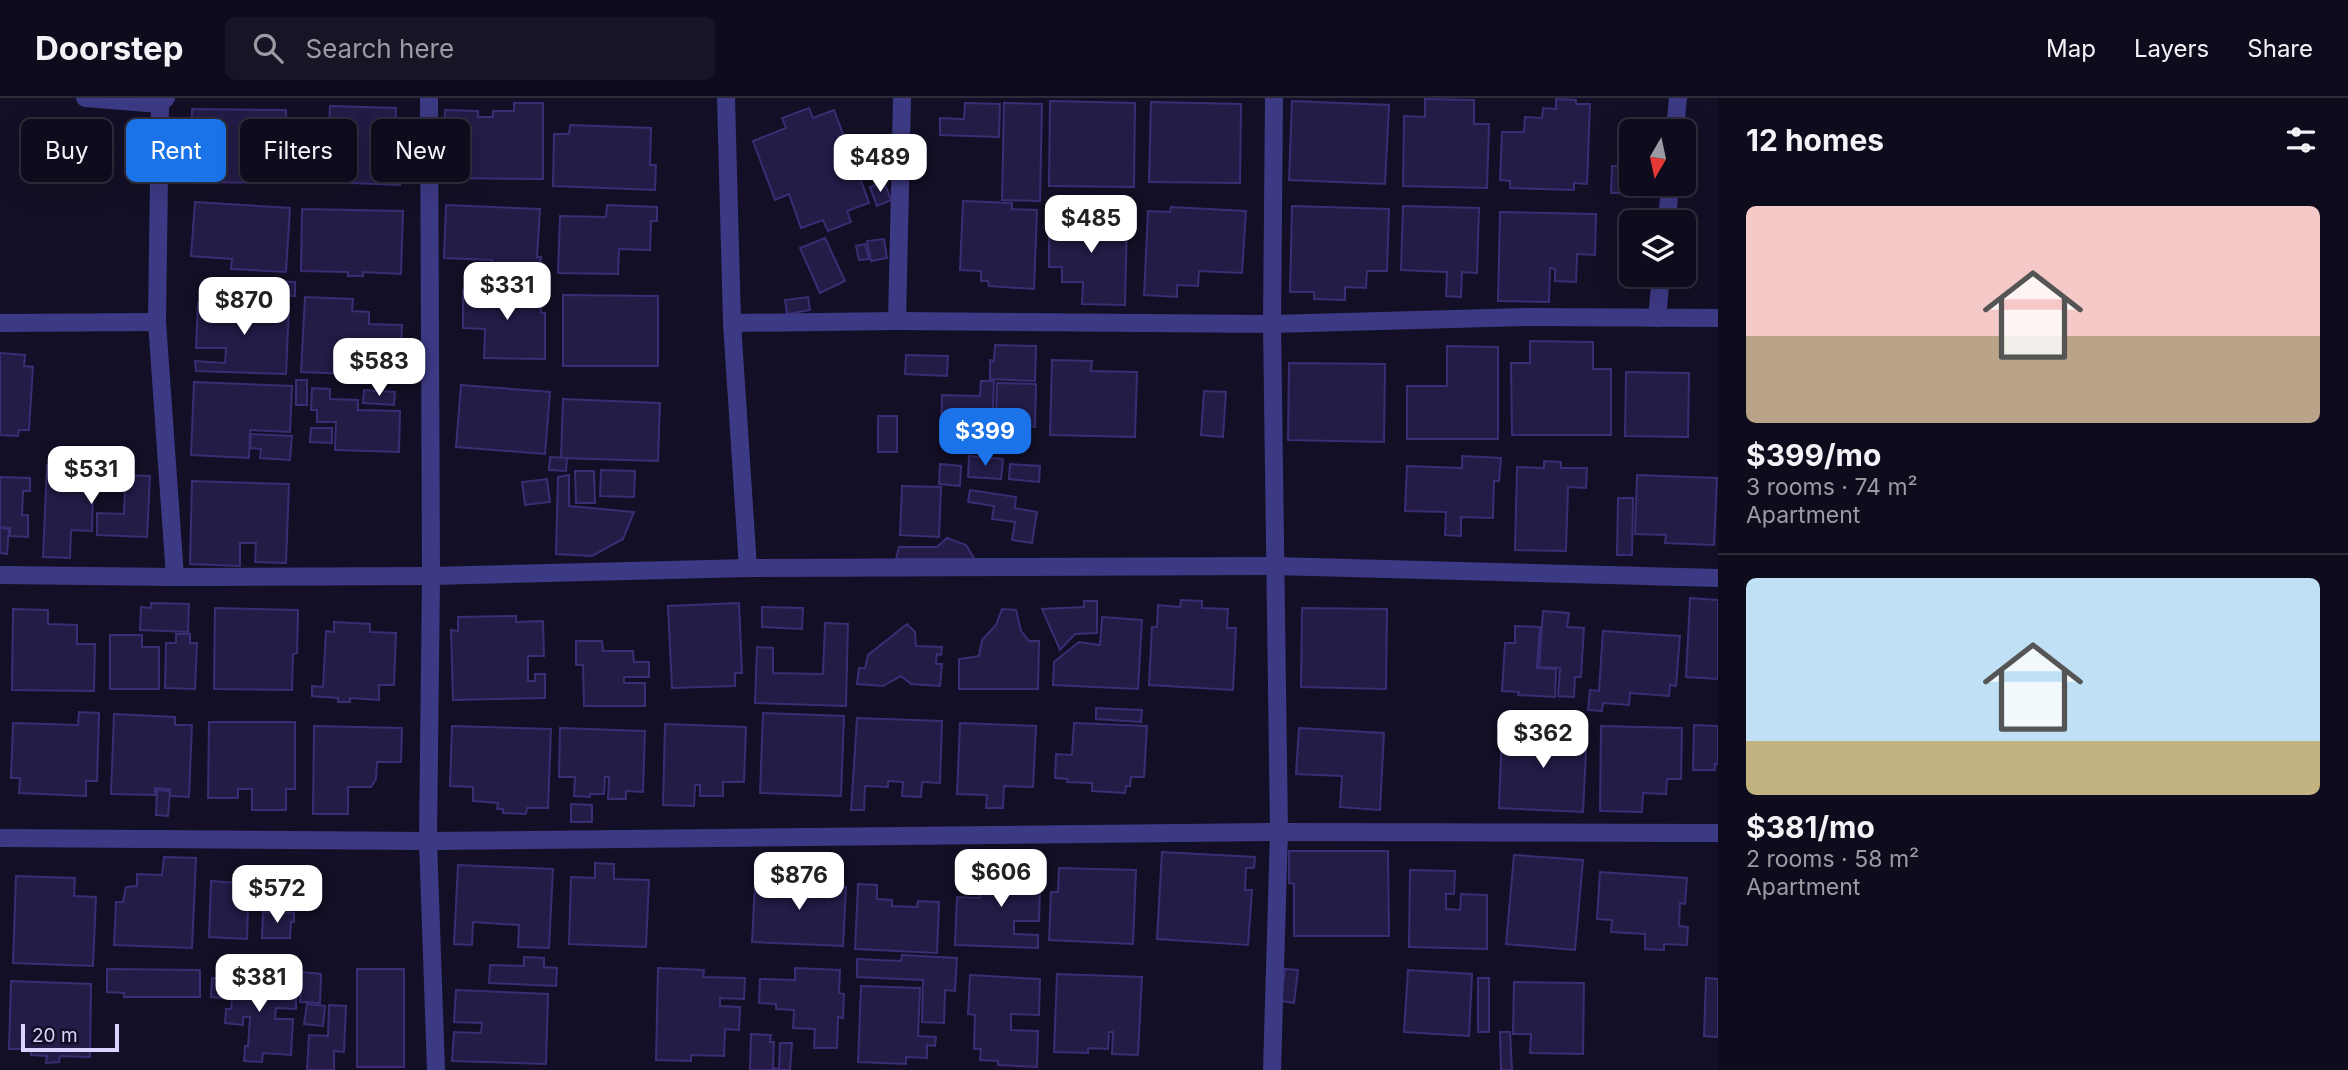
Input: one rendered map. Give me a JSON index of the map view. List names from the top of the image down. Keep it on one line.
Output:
{"scale_bar":"20 m","north":"bottom","page":{"header":"Doorstep","search":"Search here","nav":["Map","Layers","Share"],"heading":"12 homes","chip":["Buy","Rent","Filters","New"],"price":["$489","$485","$331","$870","$583","$399","$531","$362","$606","$876","$572","$381"],"list":[{"name":"$399/mo","note":"3 rooms · 74 m² · Apartment"},{"name":"$381/mo","note":"2 rooms · 58 m² · Apartment"}],"scale":"20 m"}}
